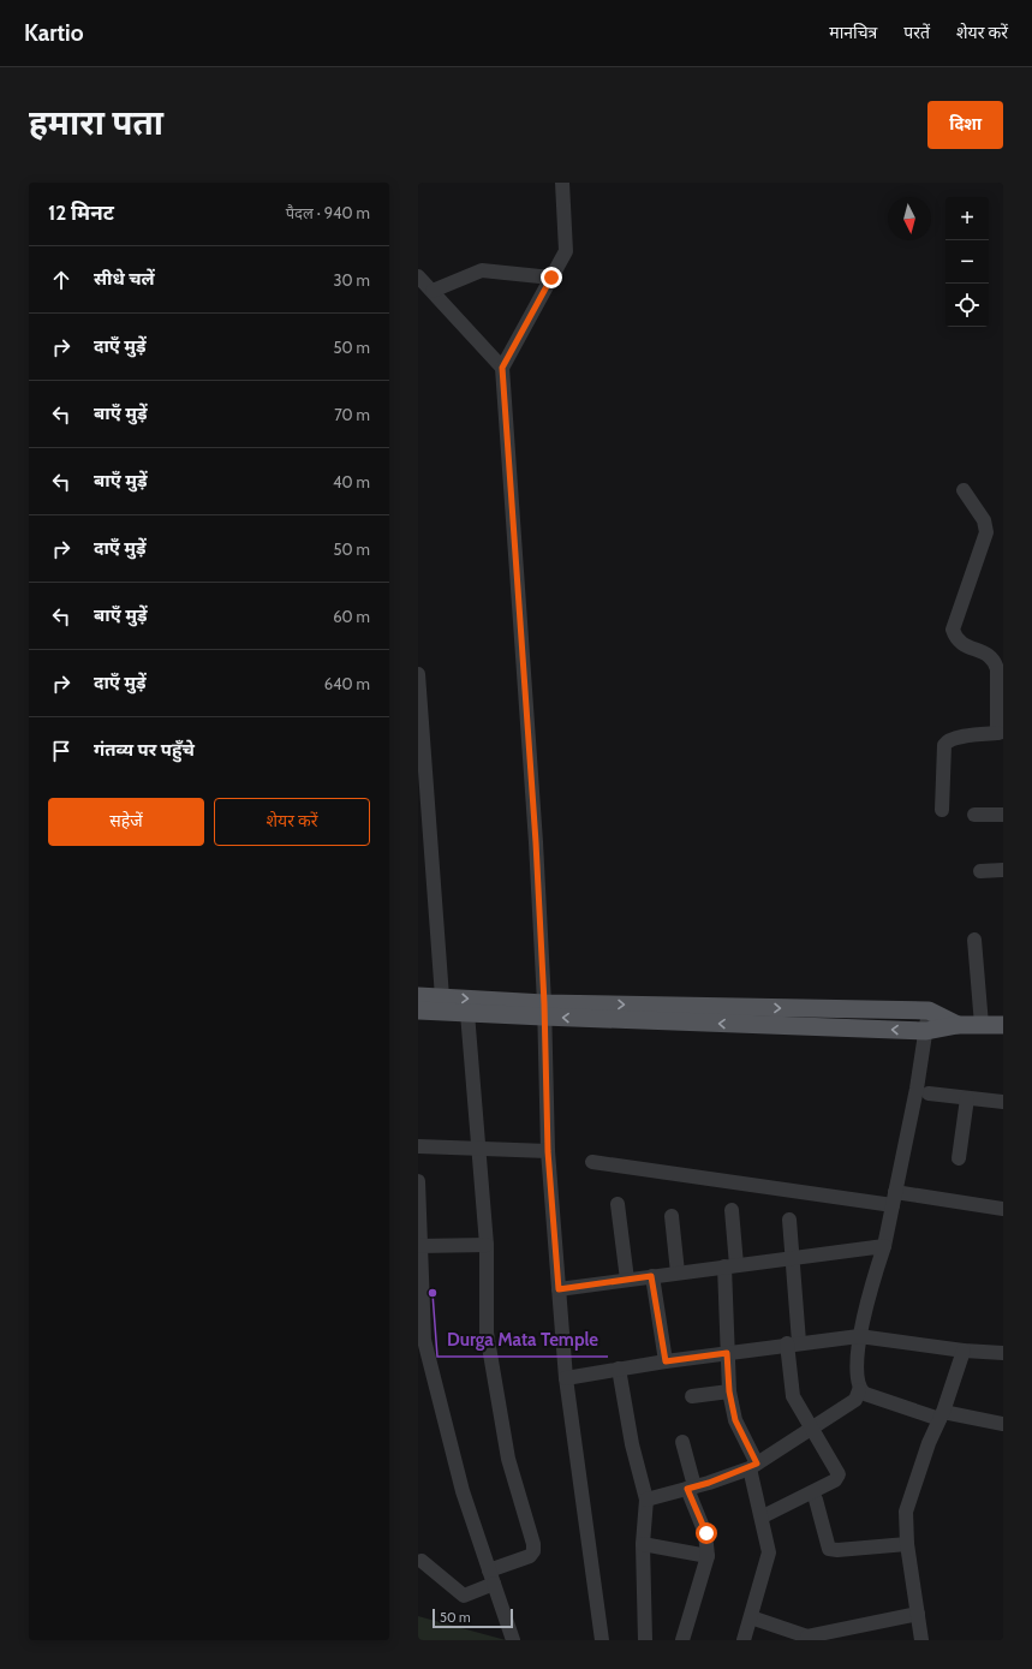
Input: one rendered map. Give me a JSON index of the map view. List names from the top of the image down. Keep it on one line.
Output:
{"places":["Durga Mata Temple"],"scale_bar":"50 m","north":"bottom","page":{"header":"Kartio","nav":["मानचित्र","परतें","शेयर करें"],"buttons":["दिशा",["सहेजें","शेयर करें"]],"title":"हमारा पता","heading":["12 मिनट","पैदल · 940 m"],"map_buttons":["+","−"],"list":[["सीधे चलें","30 m"],["दाएँ मुड़ें","50 m"],["बाएँ मुड़ें","70 m"],["बाएँ मुड़ें","40 m"],["दाएँ मुड़ें","50 m"],["बाएँ मुड़ें","60 m"],["दाएँ मुड़ें","640 m"],"गंतव्य पर पहुँचे"],"scale":"50 m"}}
